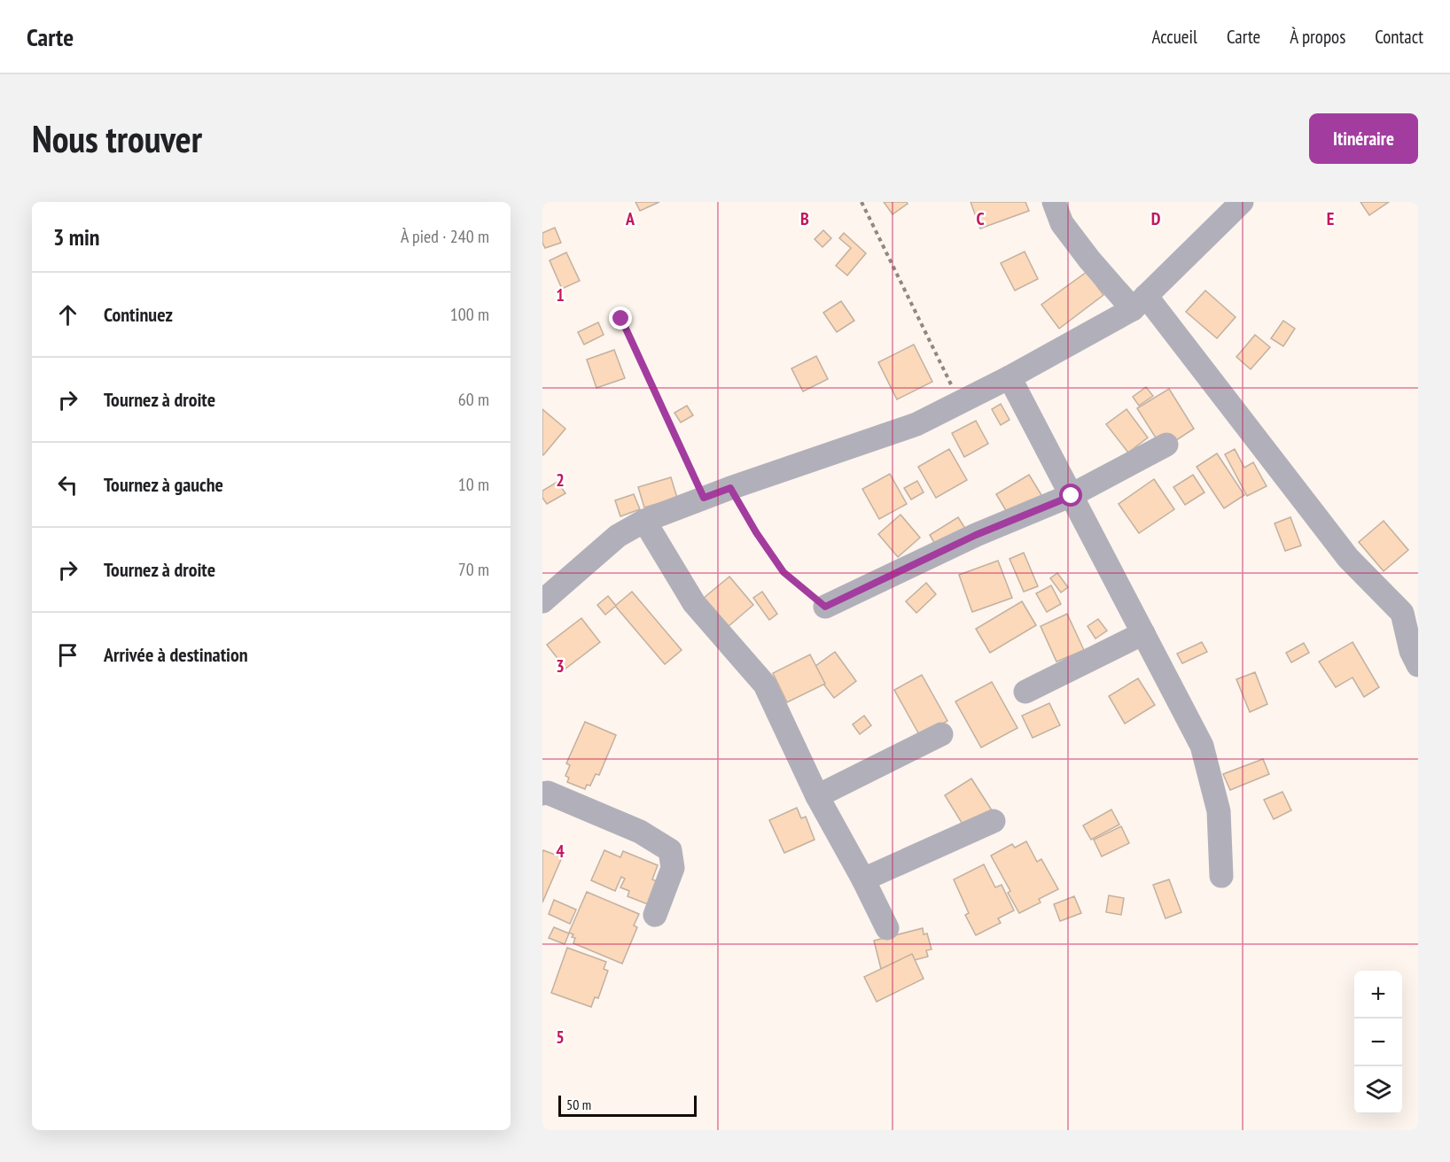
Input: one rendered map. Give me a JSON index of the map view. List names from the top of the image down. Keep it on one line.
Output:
{"scale_bar":"50 m","page":{"header":"Carte","nav":["Accueil","Carte","À propos","Contact"],"buttons":"Itinéraire","title":"Nous trouver","heading":["3 min","À pied · 240 m"],"list":[["Continuez","100 m"],["Tournez à droite","60 m"],["Tournez à gauche","10 m"],["Tournez à droite","70 m"],"Arrivée à destination"],"map_buttons":["+","−"],"scale":"50 m"},"grid":{"columns":["A","B","C","D","E"],"rows":["1","2","3","4","5"]}}
